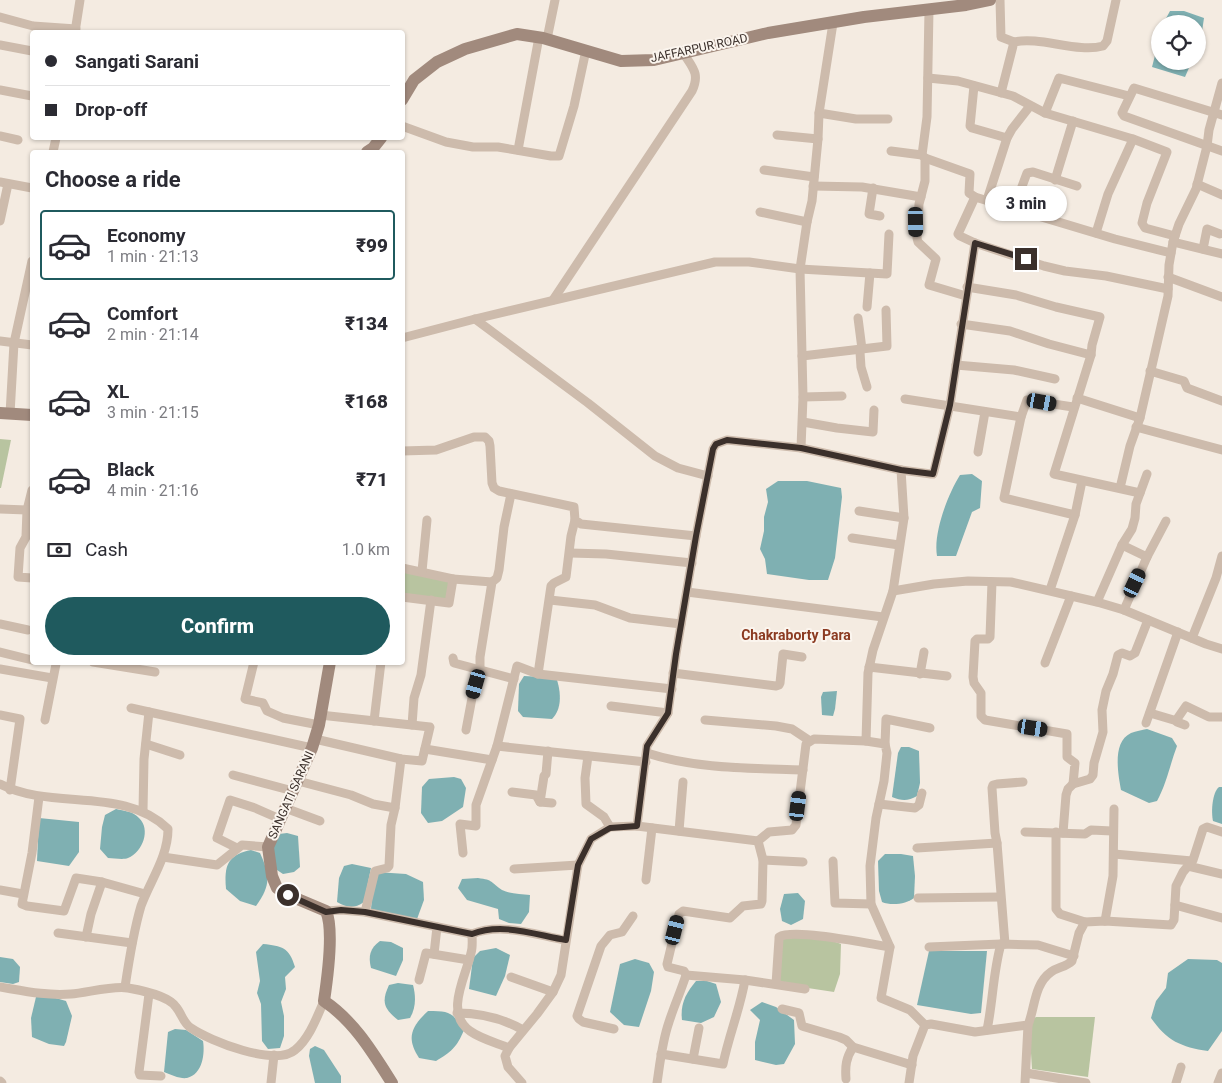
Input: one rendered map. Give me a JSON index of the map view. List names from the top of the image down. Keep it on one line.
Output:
{"streets":{"street":["JAFFARPUR ROAD","SANGATI SARANI"]},"districts":["Chakraborty Para"],"page":{"banner":["Sangati Sarani","Drop-off"],"heading":"Choose a ride","bubble":"3 min","list":[{"name":"Economy","note":"1 min · 21:13","value":"₹99"},{"name":"Comfort","note":"2 min · 21:14","value":"₹134"},{"name":"XL","note":"3 min · 21:15","value":"₹168"},{"name":"Black","note":"4 min · 21:16","value":"₹71"}],"pay":["Cash","1.0 km"],"buttons":"Confirm"}}
